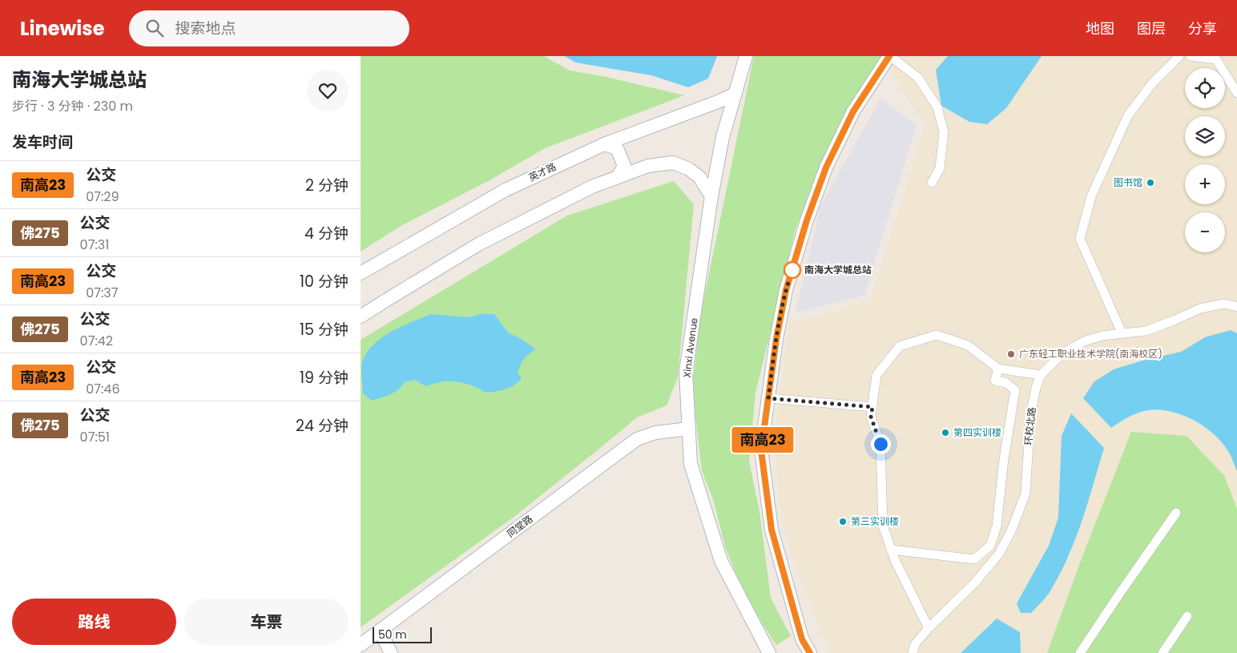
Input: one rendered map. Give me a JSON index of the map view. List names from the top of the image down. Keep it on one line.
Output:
{"streets":{"main road":["英才路","Xinxi Avenue","同堂路"],"street":["环校北路"]},"crossings":[["英才路","Xinxi Avenue"],["Xinxi Avenue","同堂路"]],"places":["图书馆","南海大学城总站","广东轻工职业技术学院(南海校区)","第四实训楼","第三实训楼"],"lines":["bus line 南高23"],"scale_bar":"50 m","page":{"header":"Linewise","search":"搜索地点","nav":["地图","图层","分享"],"heading":[["南海大学城总站","步行 · 3 分钟 · 230 m"],"发车时间"],"on_map":"南高23","map_buttons":["+","−"],"list":[{"mark":"南高23","name":"公交","note":"07:29","value":"2 分钟"},{"mark":"佛275","name":"公交","note":"07:31","value":"4 分钟"},{"mark":"南高23","name":"公交","note":"07:37","value":"10 分钟"},{"mark":"佛275","name":"公交","note":"07:42","value":"15 分钟"},{"mark":"南高23","name":"公交","note":"07:46","value":"19 分钟"},{"mark":"佛275","name":"公交","note":"07:51","value":"24 分钟"}],"buttons":["路线","车票"],"scale":"50 m"}}
